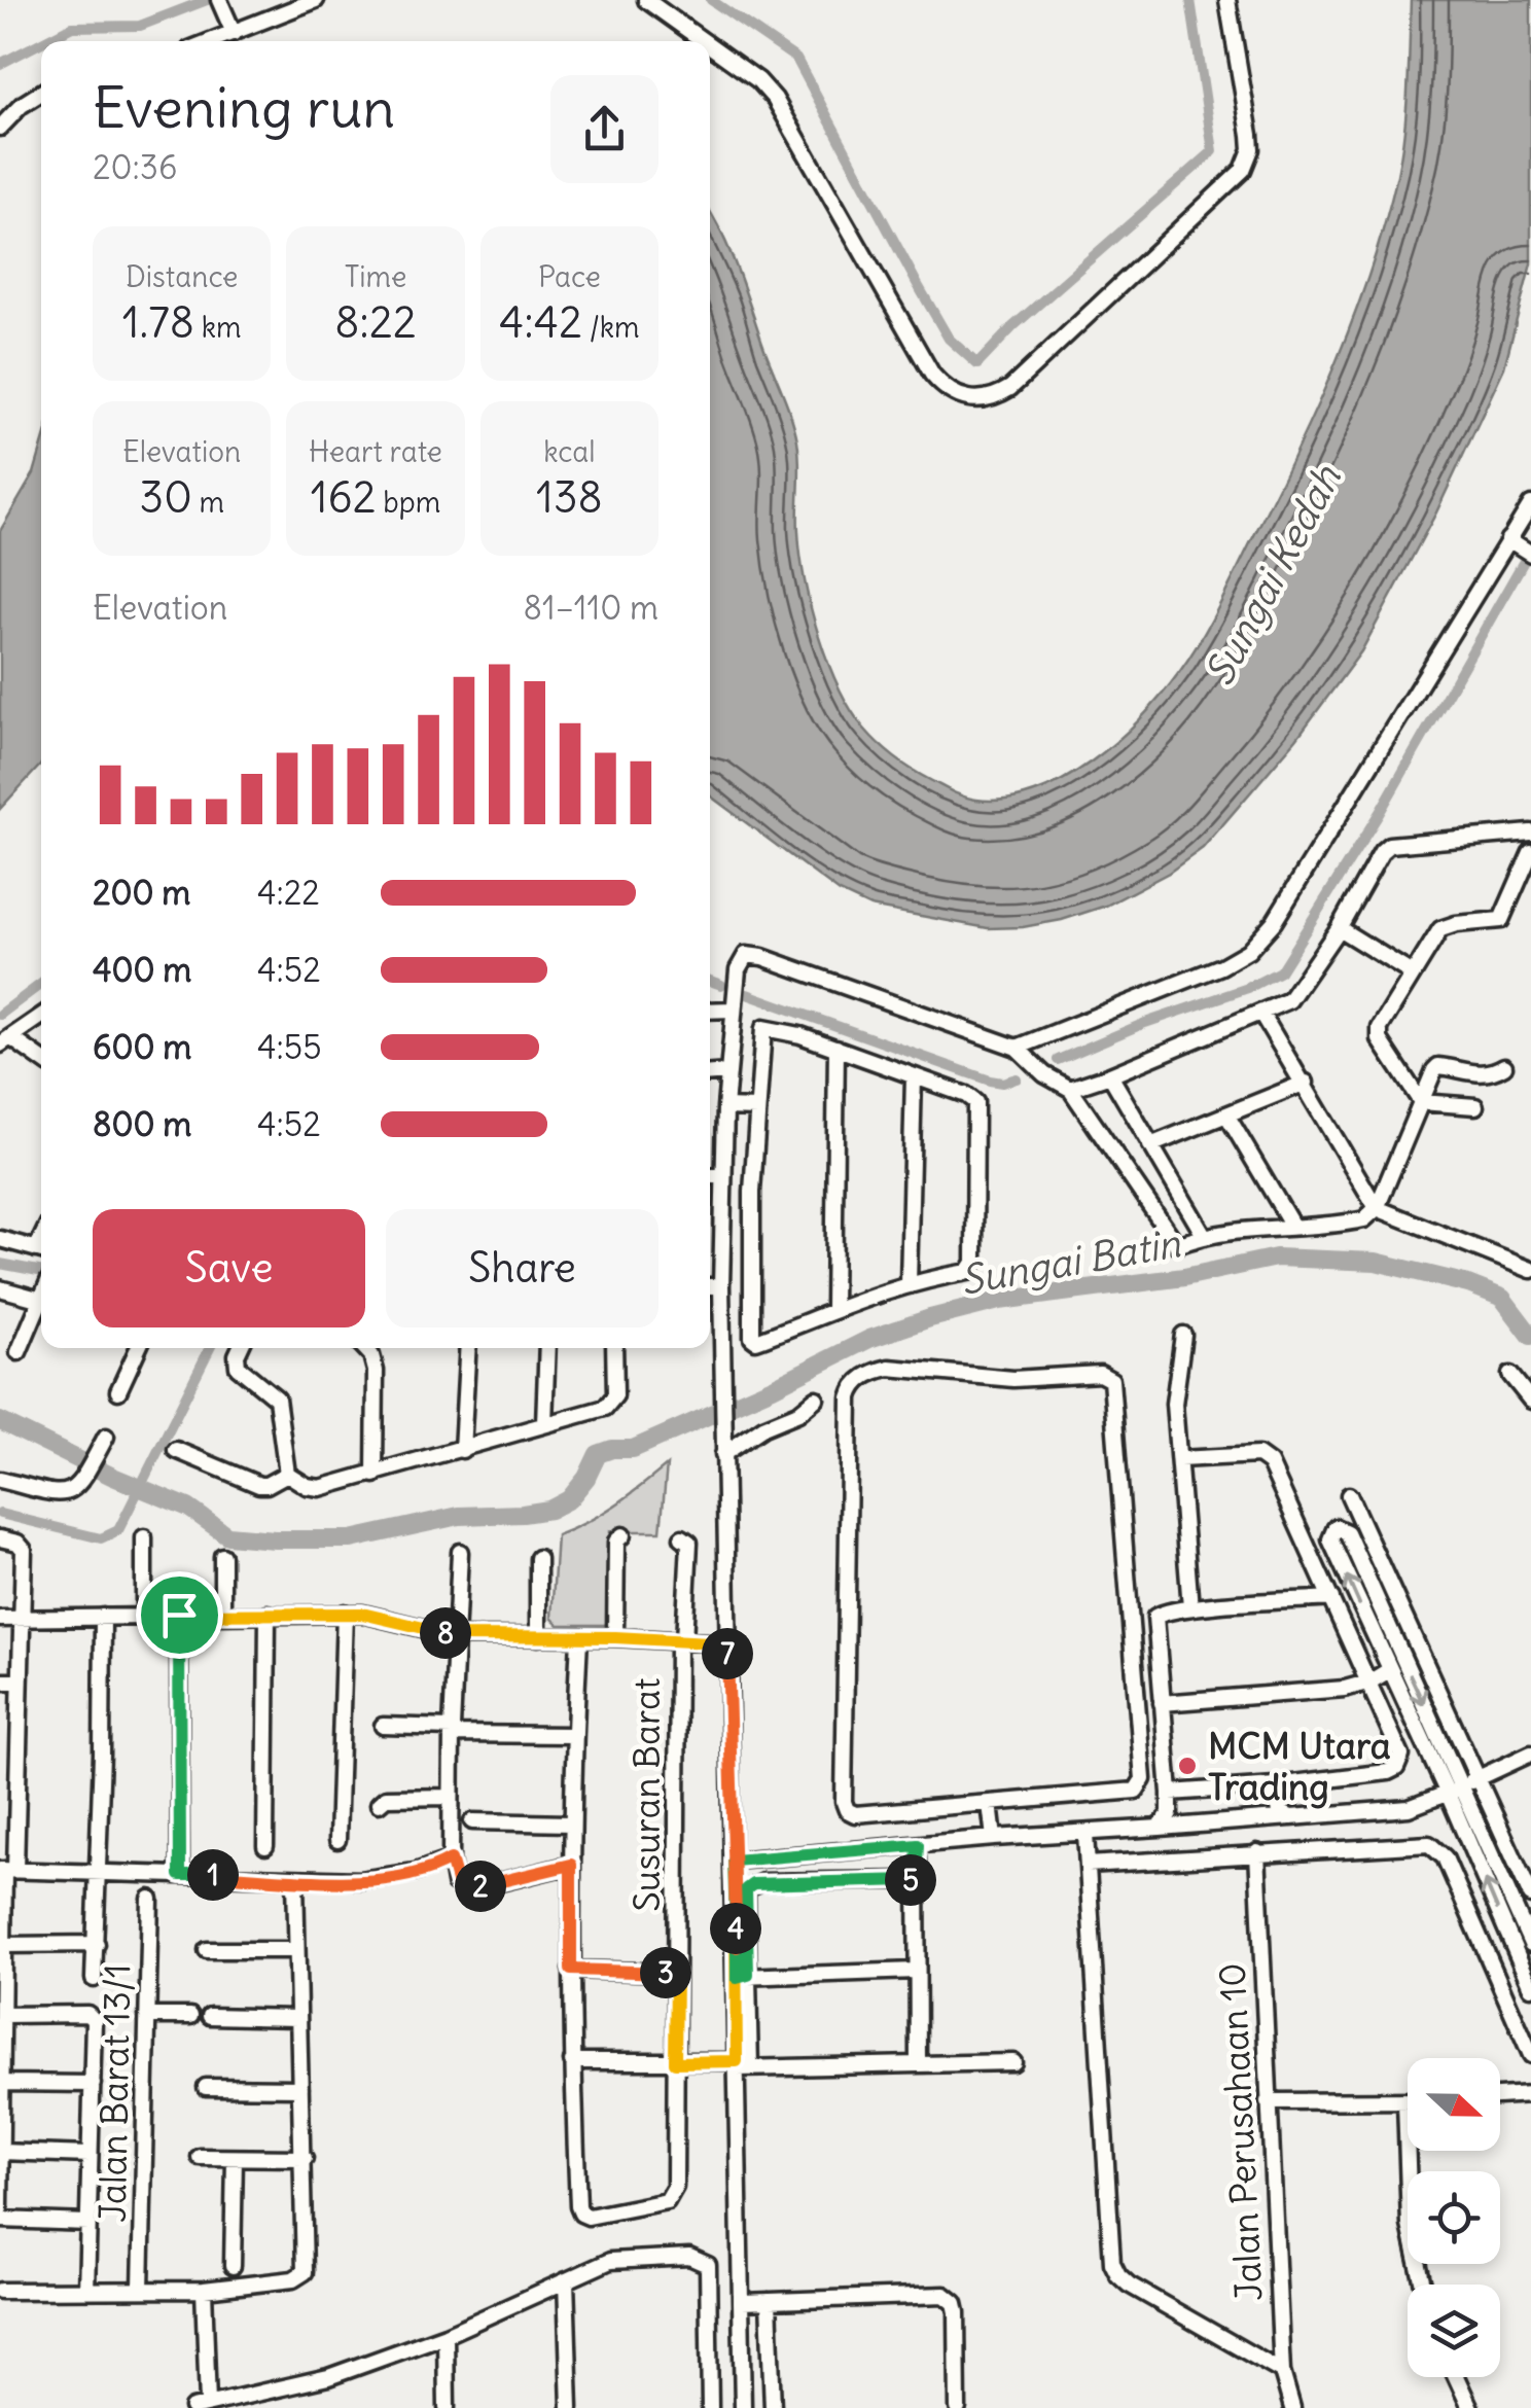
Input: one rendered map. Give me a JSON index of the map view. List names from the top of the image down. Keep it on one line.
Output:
{"streets":{"street":["Susuran Barat","Jalan Barat 13/1","Jalan Perusahaan 10"]},"water":["Sungai Kedah","Sungai Batin"],"places":["MCM Utara Trading"],"north":"right","page":{"heading":["Evening run","20:36"],"stats":[["Distance","1.78 km"],["Time","8:22"],["Pace","4:42 /km"],["Elevation","30 m"],["Heart rate","162 bpm"],["kcal","138"]],"chart":["Elevation","81–110 m"],"list":[{"name":"200 m","note":"4:22"},{"name":"400 m","note":"4:52"},{"name":"600 m","note":"4:55"},{"name":"800 m","note":"4:52"}],"buttons":["Save","Share"],"pins":["8","7","1","5","2","4","3"]}}
